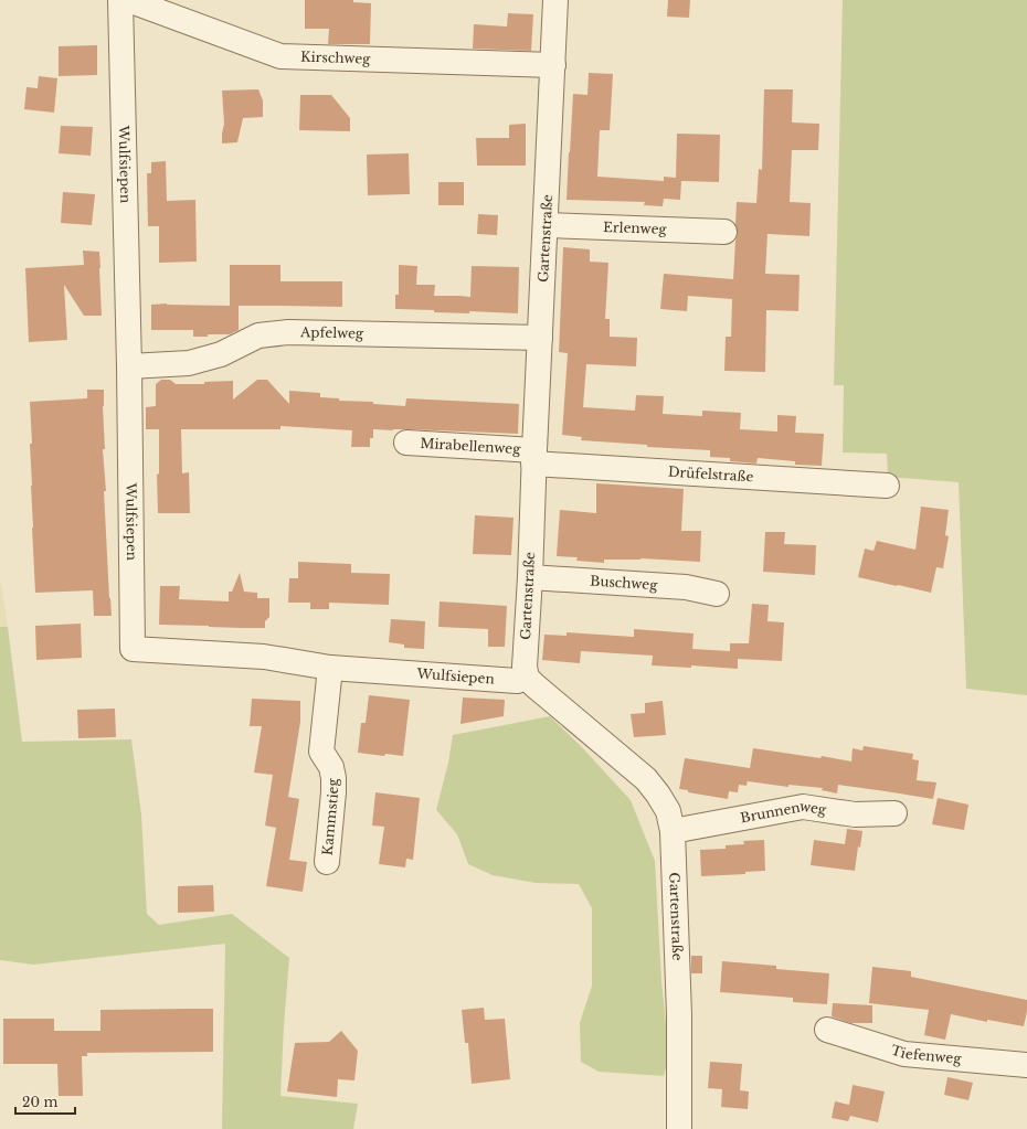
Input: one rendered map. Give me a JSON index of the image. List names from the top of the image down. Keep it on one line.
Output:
{"streets":{"street":["Kirschweg","Wulfsiepen","Erlenweg","Gartenstraße","Apfelweg","Mirabellenweg","Drüfelstraße","Buschweg","Brunnenweg","Kammstieg","Tiefenweg"]},"crossings":[["Kirschweg","Gartenstraße"],["Wulfsiepen","Gartenstraße"],["Wulfsiepen","Apfelweg"],["Wulfsiepen","Kammstieg"],["Erlenweg","Gartenstraße"],["Gartenstraße","Apfelweg"],["Gartenstraße","Mirabellenweg"],["Gartenstraße","Drüfelstraße"],["Gartenstraße","Buschweg"],["Gartenstraße","Brunnenweg"],["Mirabellenweg","Drüfelstraße"]],"scale_bar":"20 m"}
